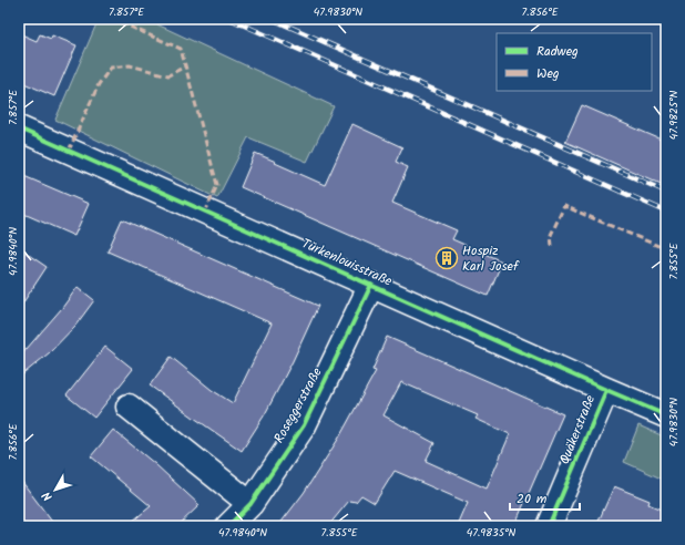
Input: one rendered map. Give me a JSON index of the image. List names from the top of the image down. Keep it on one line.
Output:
{"streets":{"street":["Türkenlouisstraße","Roseggerstraße","Quäkerstraße"]},"crossings":[["Türkenlouisstraße","Roseggerstraße"],["Türkenlouisstraße","Quäkerstraße"]],"places":{"building":["Hospiz Karl Josef"]},"legend":["Radweg","Weg"],"scale_bar":"20 m","north":"bottom left","coordinates":["7.857°E","47.9830°N","7.856°E","47.9825°N","47.9840°N","7.855°E","47.9835°N"]}
